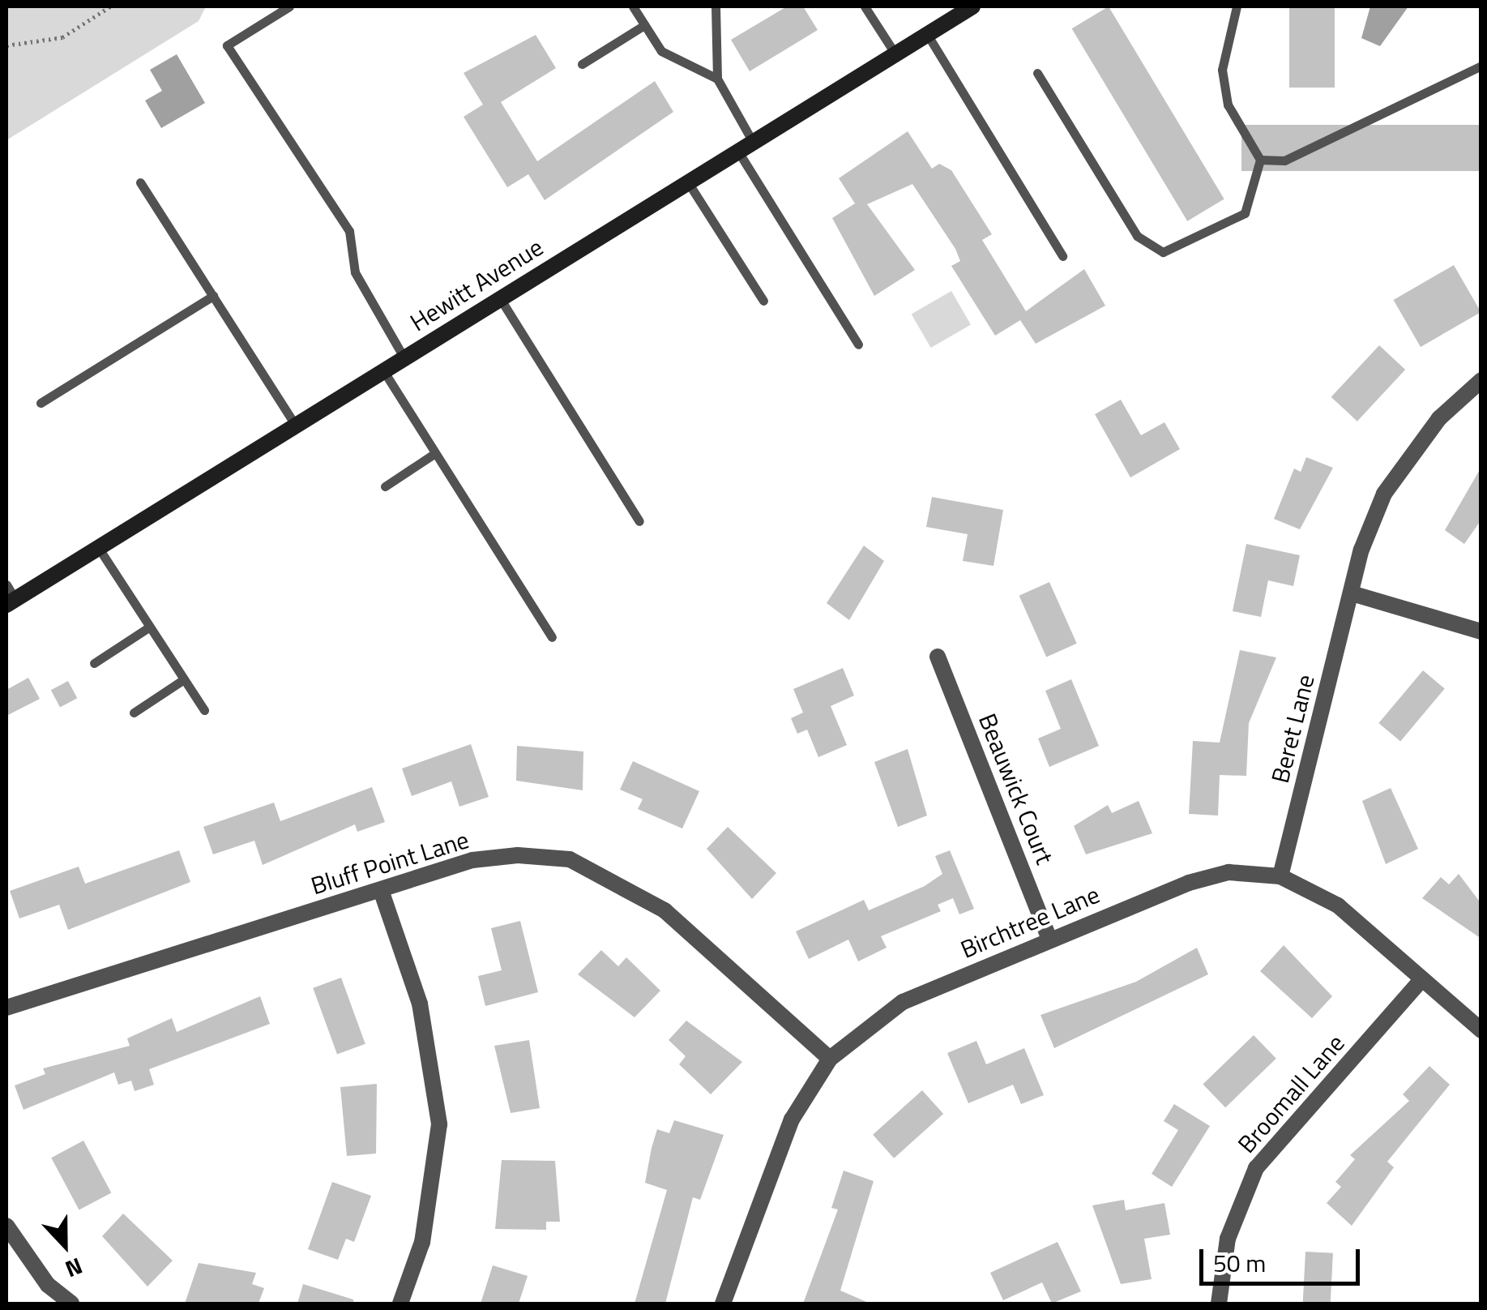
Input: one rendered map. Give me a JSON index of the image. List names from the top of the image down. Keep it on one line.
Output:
{"streets":{"street":["Hewitt Avenue","Beret Lane","Beauwick Court","Bluff Point Lane","Birchtree Lane","Broomall Lane"]},"crossings":[["Beret Lane","Birchtree Lane"],["Beauwick Court","Birchtree Lane"],["Bluff Point Lane","Birchtree Lane"],["Birchtree Lane","Broomall Lane"]],"scale_bar":"50 m","north":"bottom"}
